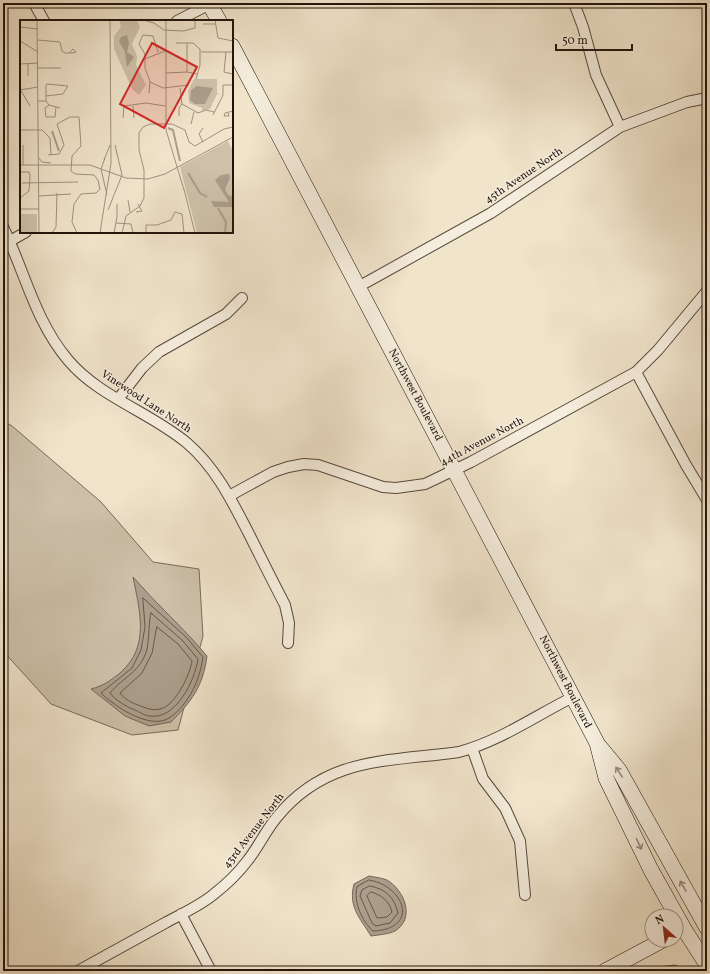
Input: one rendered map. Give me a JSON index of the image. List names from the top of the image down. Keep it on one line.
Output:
{"streets":{"main road":["Northwest Boulevard"],"street":["45th Avenue North","Vinewood Lane North","44th Avenue North","43rd Avenue North"]},"crossings":[["45th Avenue North","Northwest Boulevard"],["Northwest Boulevard","44th Avenue North"],["Northwest Boulevard","43rd Avenue North"],["Vinewood Lane North","44th Avenue North"]],"scale_bar":"50 m","north":"top left"}
